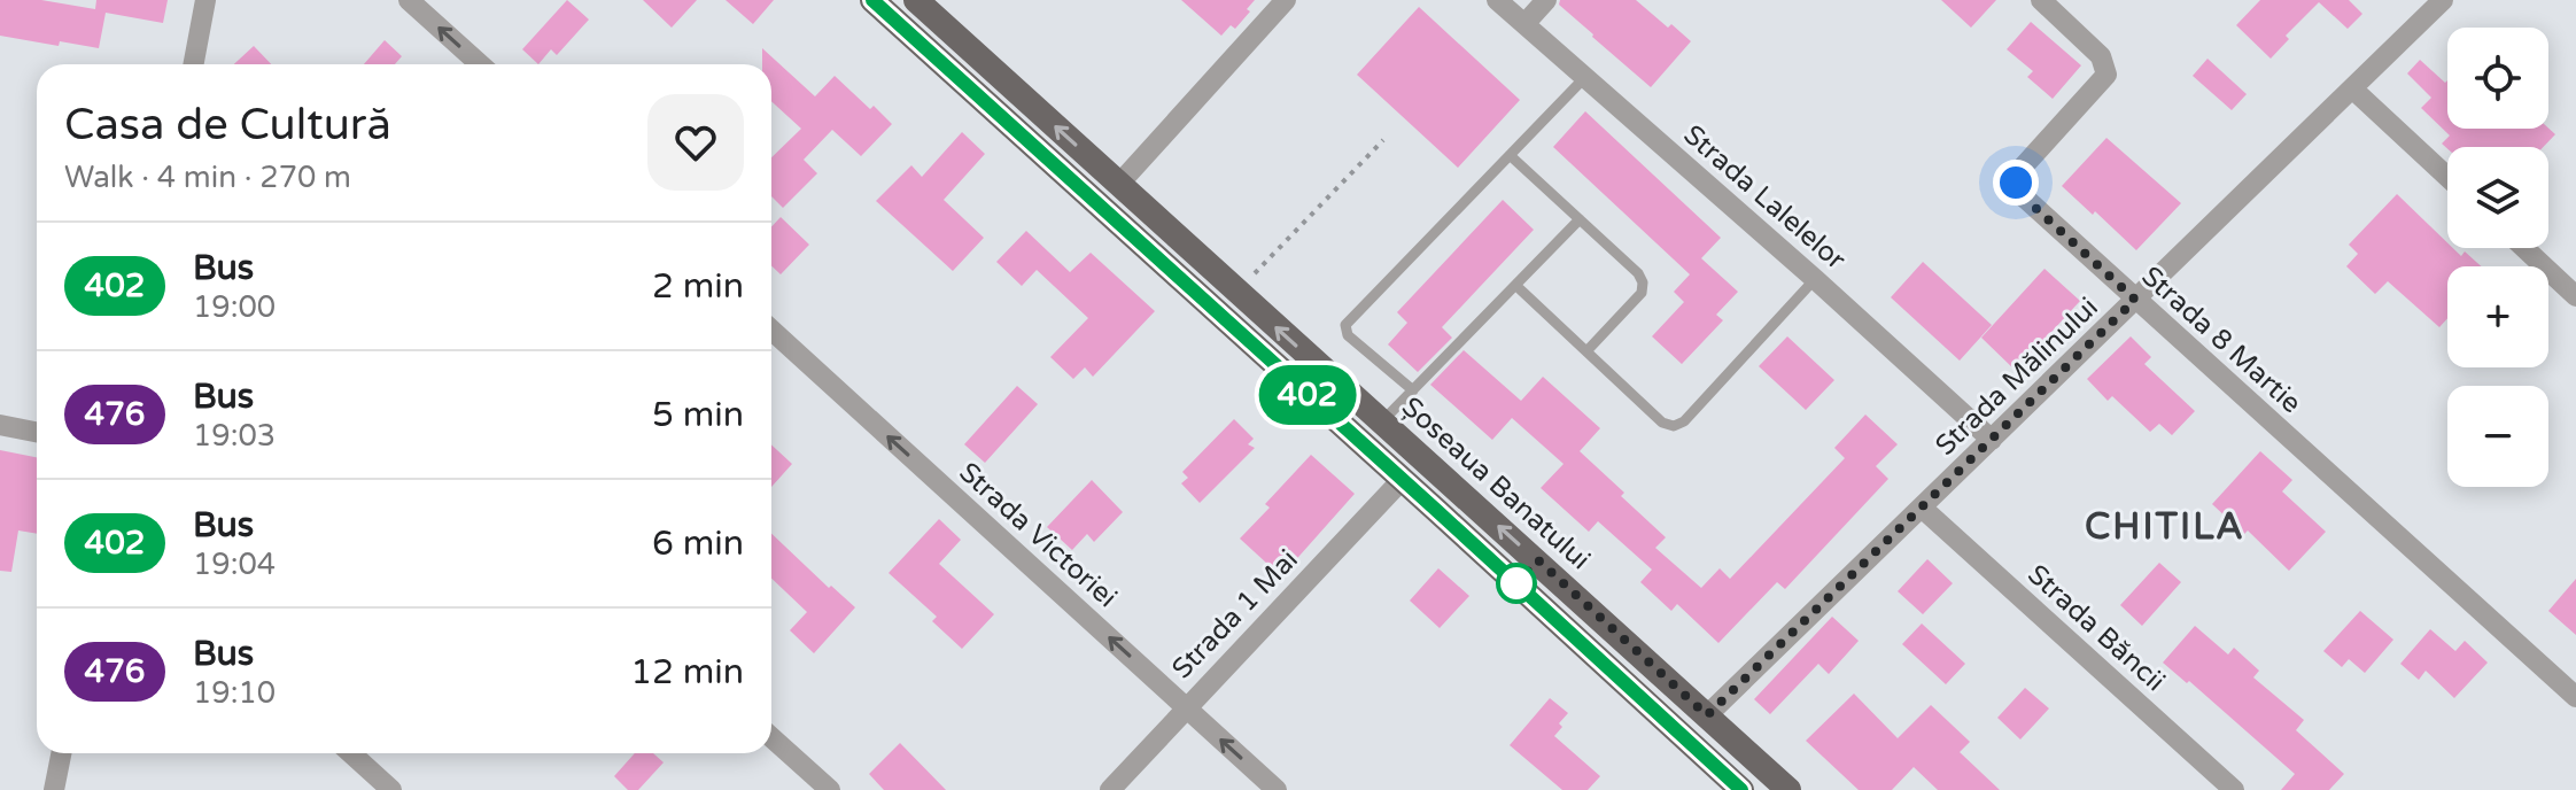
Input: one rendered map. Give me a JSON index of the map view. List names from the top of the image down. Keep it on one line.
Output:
{"streets":{"main road":["Șoseaua Banatului"],"street":["Strada Lalelelor","Strada 8 Martie","Strada Mălinului","Strada Victoriei","Strada 1 Mai","Strada Băncii"]},"crossings":[["Strada Lalelelor","Strada Mălinului"],["Strada 8 Martie","Strada Mălinului"],["Strada Mălinului","Șoseaua Banatului"],["Strada Mălinului","Strada Băncii"],["Strada Victoriei","Strada 1 Mai"]],"one_way":["Strada Victoriei"],"districts":["CHITILA"],"lines":["bus line 402"],"page":{"on_map":"402","map_buttons":["+","−"],"heading":["Casa de Cultură","Walk · 4 min · 270 m"],"list":[{"mark":"402","name":"Bus","note":"19:00","value":"2 min"},{"mark":"476","name":"Bus","note":"19:03","value":"5 min"},{"mark":"402","name":"Bus","note":"19:04","value":"6 min"},{"mark":"476","name":"Bus","note":"19:10","value":"12 min"}]}}
